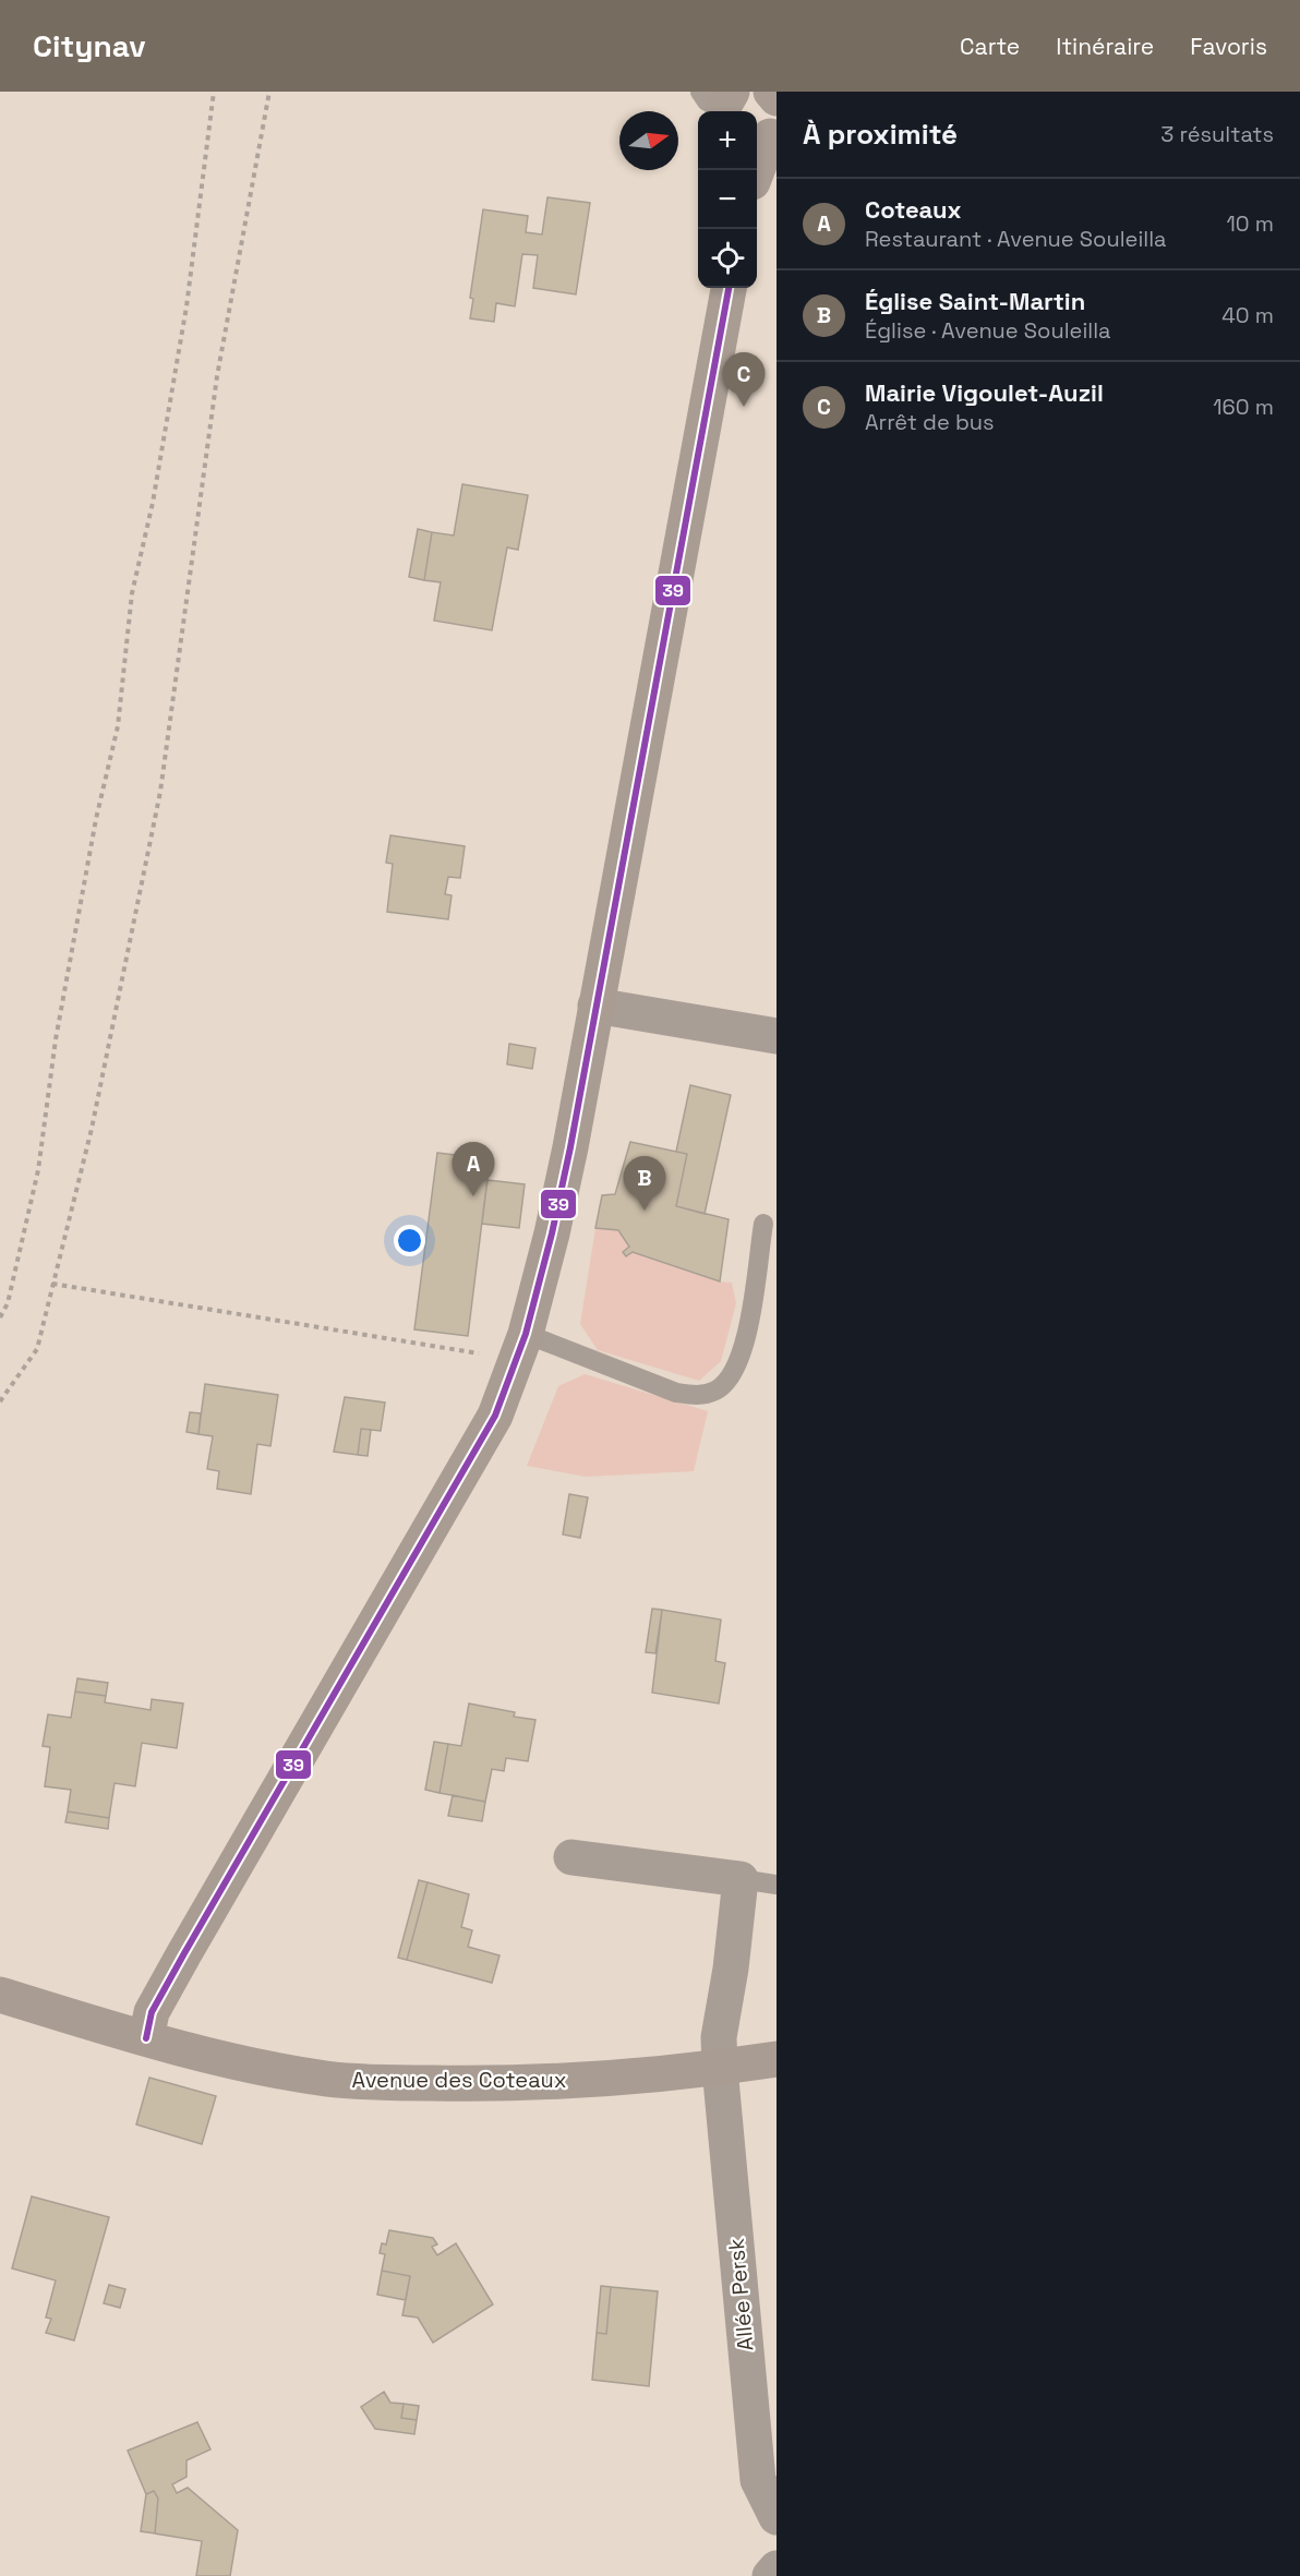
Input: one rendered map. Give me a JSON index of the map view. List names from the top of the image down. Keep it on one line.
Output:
{"streets":{"street":["Avenue des Coteaux","Allée Persk"]},"crossings":[["Avenue des Coteaux","Allée Persk"]],"lines":["transit line 39"],"north":"right","page":{"header":"Citynav","nav":["Carte","Itinéraire","Favoris"],"heading":["À proximité","3 résultats"],"map_buttons":["+","−"],"list":[{"mark":"A","name":"Coteaux","note":"Restaurant · Avenue Souleilla","value":"10 m"},{"mark":"B","name":"Église Saint-Martin","note":"Église · Avenue Souleilla","value":"40 m"},{"mark":"C","name":"Mairie Vigoulet-Auzil","note":"Arrêt de bus","value":"160 m"}],"pins":["C","A","B"]}}
